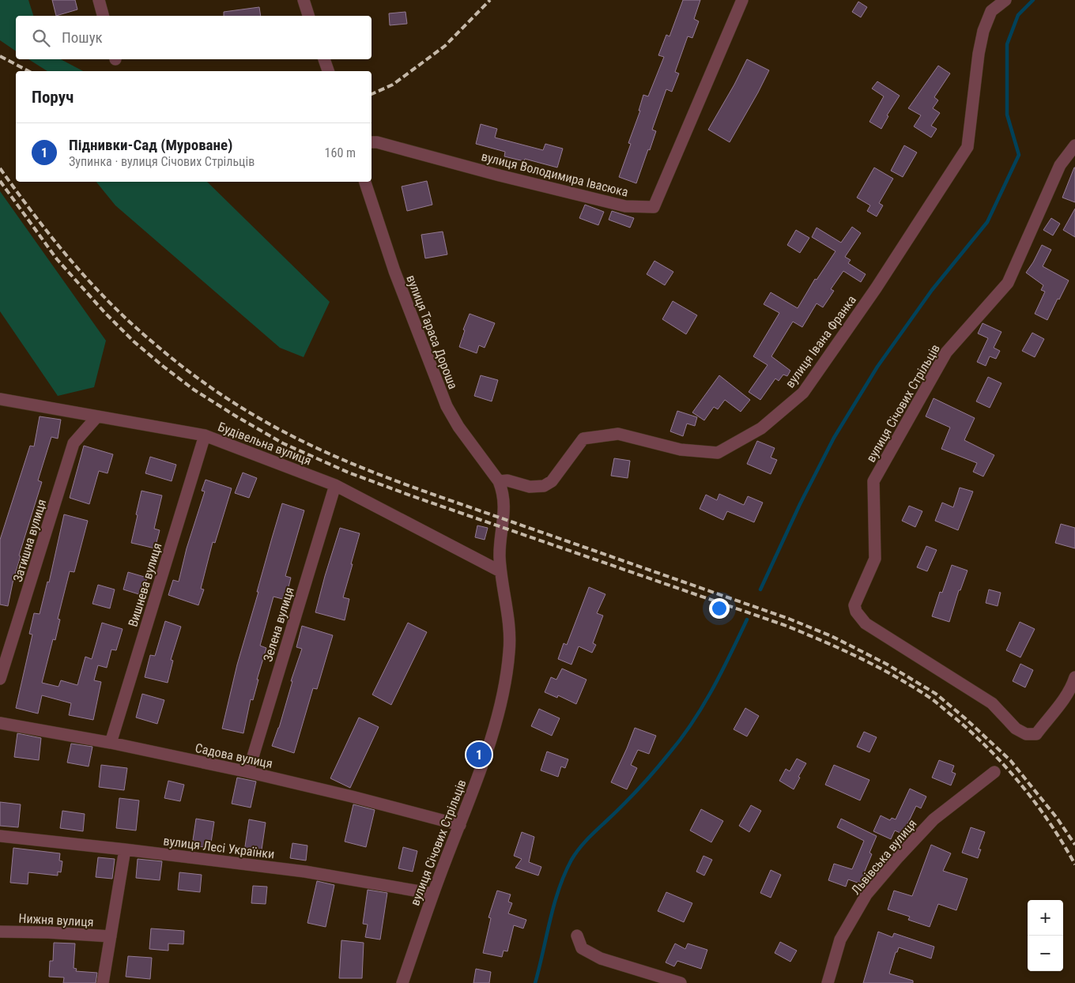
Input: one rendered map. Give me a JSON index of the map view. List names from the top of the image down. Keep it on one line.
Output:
{"streets":{"street":["вулиця Володимира Івасюка","вулиця Тараса Дороша","вулиця Івана Франка","вулиця Січових Стрільців","Будівельна вулиця","Затишна вулиця","Вишнева вулиця","Зелена вулиця","Садова вулиця","вулиця Лесі Українки","Львівська вулиця","Нижня вулиця"]},"crossings":[["вулиця Тараса Дороша","вулиця Івана Франка"],["вулиця Тараса Дороша","вулиця Січових Стрільців"],["вулиця Івана Франка","вулиця Січових Стрільців"],["вулиця Січових Стрільців","Будівельна вулиця"],["вулиця Січових Стрільців","Садова вулиця"],["вулиця Січових Стрільців","вулиця Лесі Українки"],["Будівельна вулиця","Затишна вулиця"],["Будівельна вулиця","Вишнева вулиця"],["Будівельна вулиця","Зелена вулиця"],["Вишнева вулиця","Садова вулиця"],["Зелена вулиця","Садова вулиця"]],"page":{"search":"Пошук","heading":"Поруч","list":[{"mark":"1","name":"Піднивки-Сад (Муроване)","note":"Зупинка · вулиця Січових Стрільців","value":"160 m"}],"pins":"1","map_buttons":["+","−"]}}
